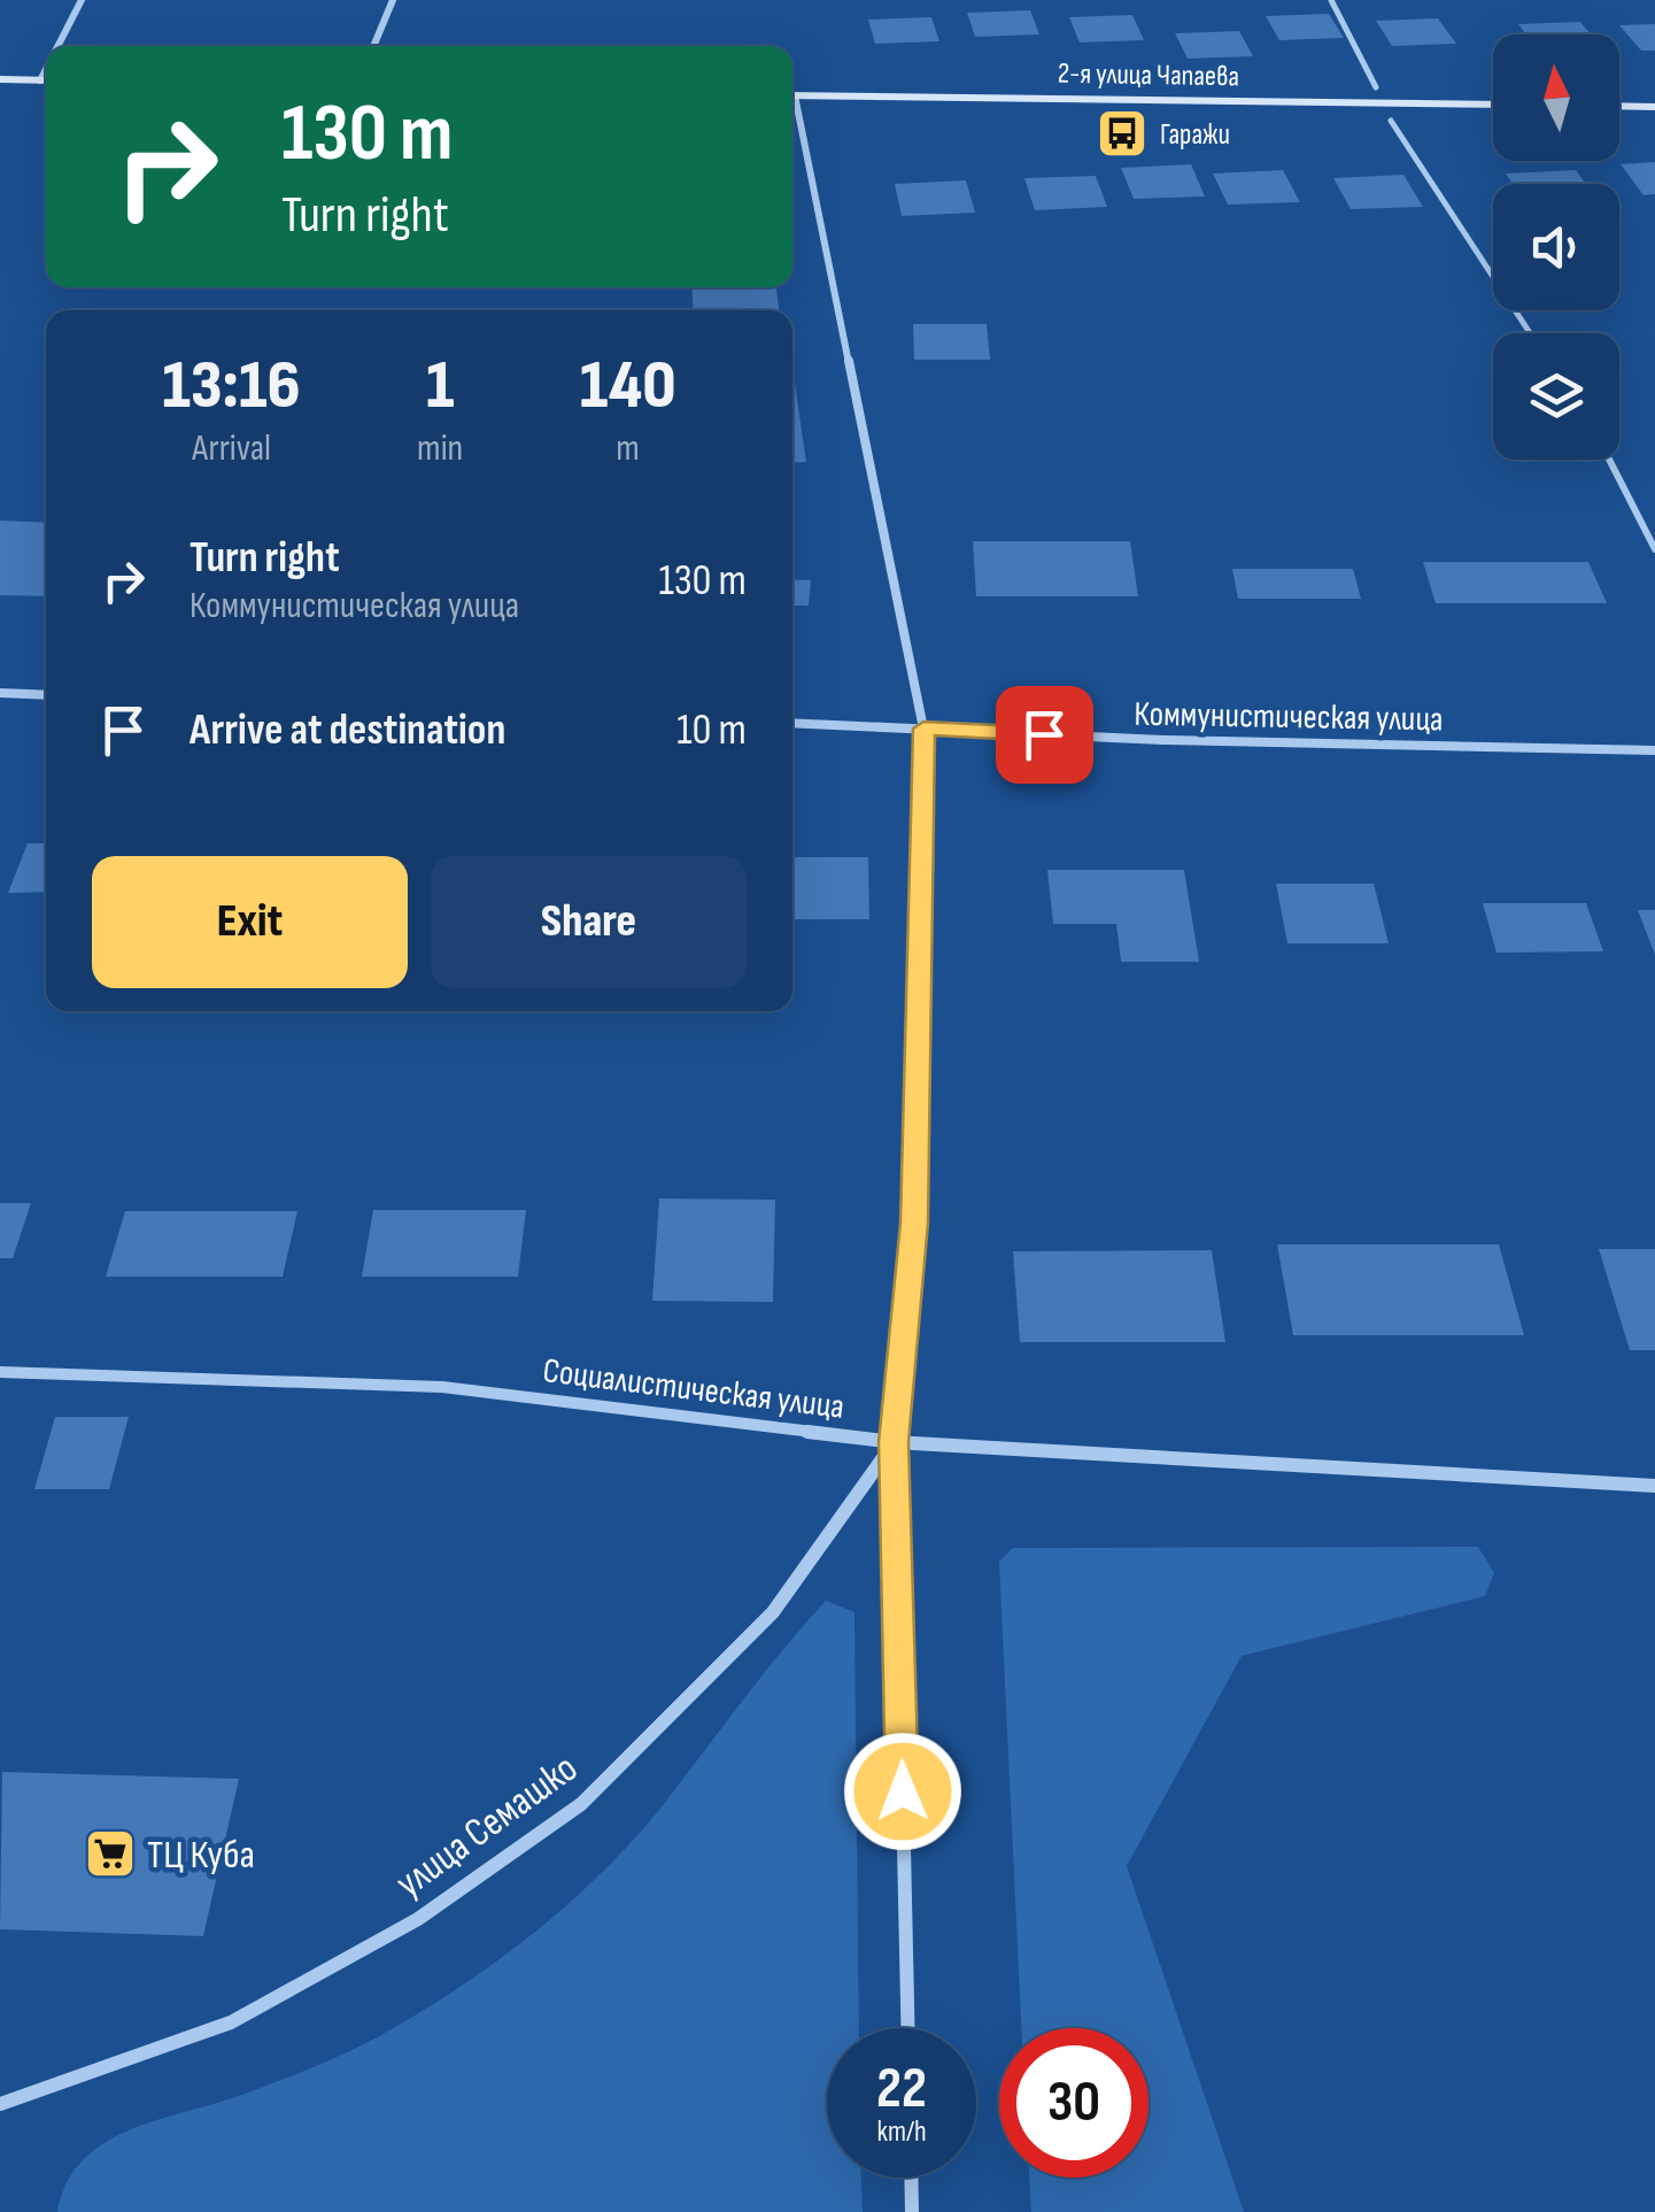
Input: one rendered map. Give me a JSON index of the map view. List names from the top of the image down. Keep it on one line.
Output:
{"streets":{"main road":["2-я улица Чапаева"],"street":["Коммунистическая улица","Социалистическая улица","улица Семашко"]},"crossings":[["Социалистическая улица","улица Семашко"]],"places":{"bus stop":["Гаражи"],"supermarket":["ТЦ Куба"]},"north":"top","page":{"turn":["130 m","Turn right"],"eta":["13:16","Arrival","1","min","140","m"],"list":[{"name":"Turn right","note":"Коммунистическая улица","value":"130 m"},{"name":"Arrive at destination","value":"10 m"}],"buttons":["Exit","Share"],"speed":"22 km/h","limit":"30"}}
